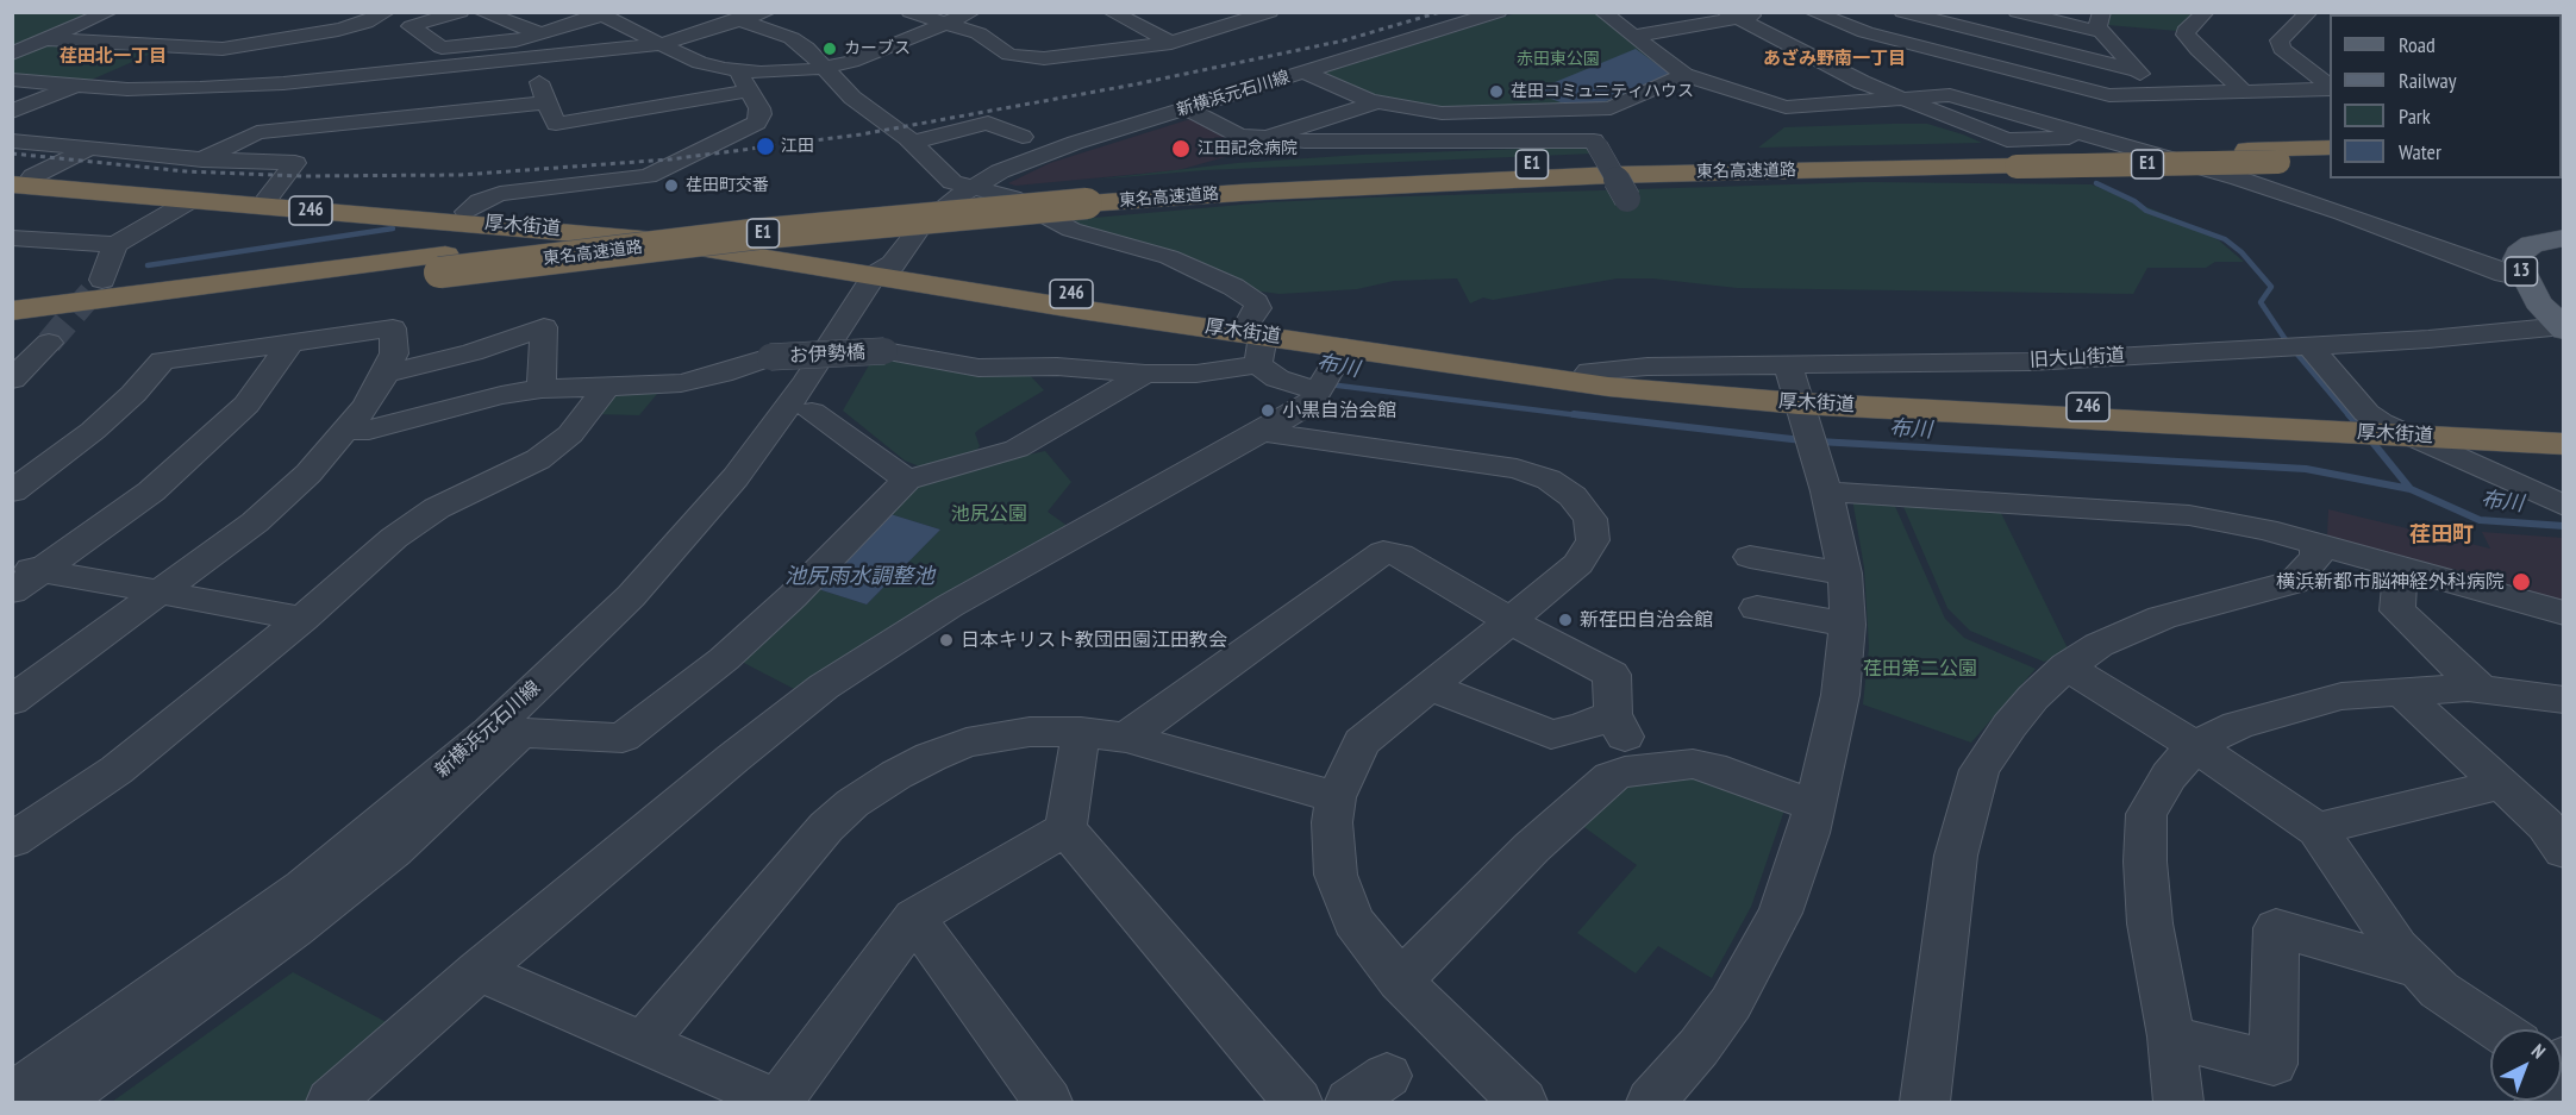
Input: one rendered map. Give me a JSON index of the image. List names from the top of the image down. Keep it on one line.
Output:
{"streets":{"highway":["E1","東名高速道路","246","厚木街道"],"main road":["13"],"street":["新横浜元石川線","お伊勢橋","旧大山街道"]},"crossings":[["新横浜元石川線","厚木街道"],["厚木街道","お伊勢橋"],["厚木街道","旧大山街道"],["13","旧大山街道"]],"districts":["荏田北一丁目","あざみ野南一丁目","荏田町"],"water":["布川","池尻雨水調整池"],"parks":["赤田東公園","池尻公園","荏田第二公園"],"places":["カーブス","荏田コミュニティハウス","江田","江田記念病院","荏田町交番","小黒自治会館","横浜新都市脳神経外科病院","新荏田自治会館","日本キリスト教団田園江田教会"],"legend":["Road","Railway","Park","Water"],"north":"top right"}
